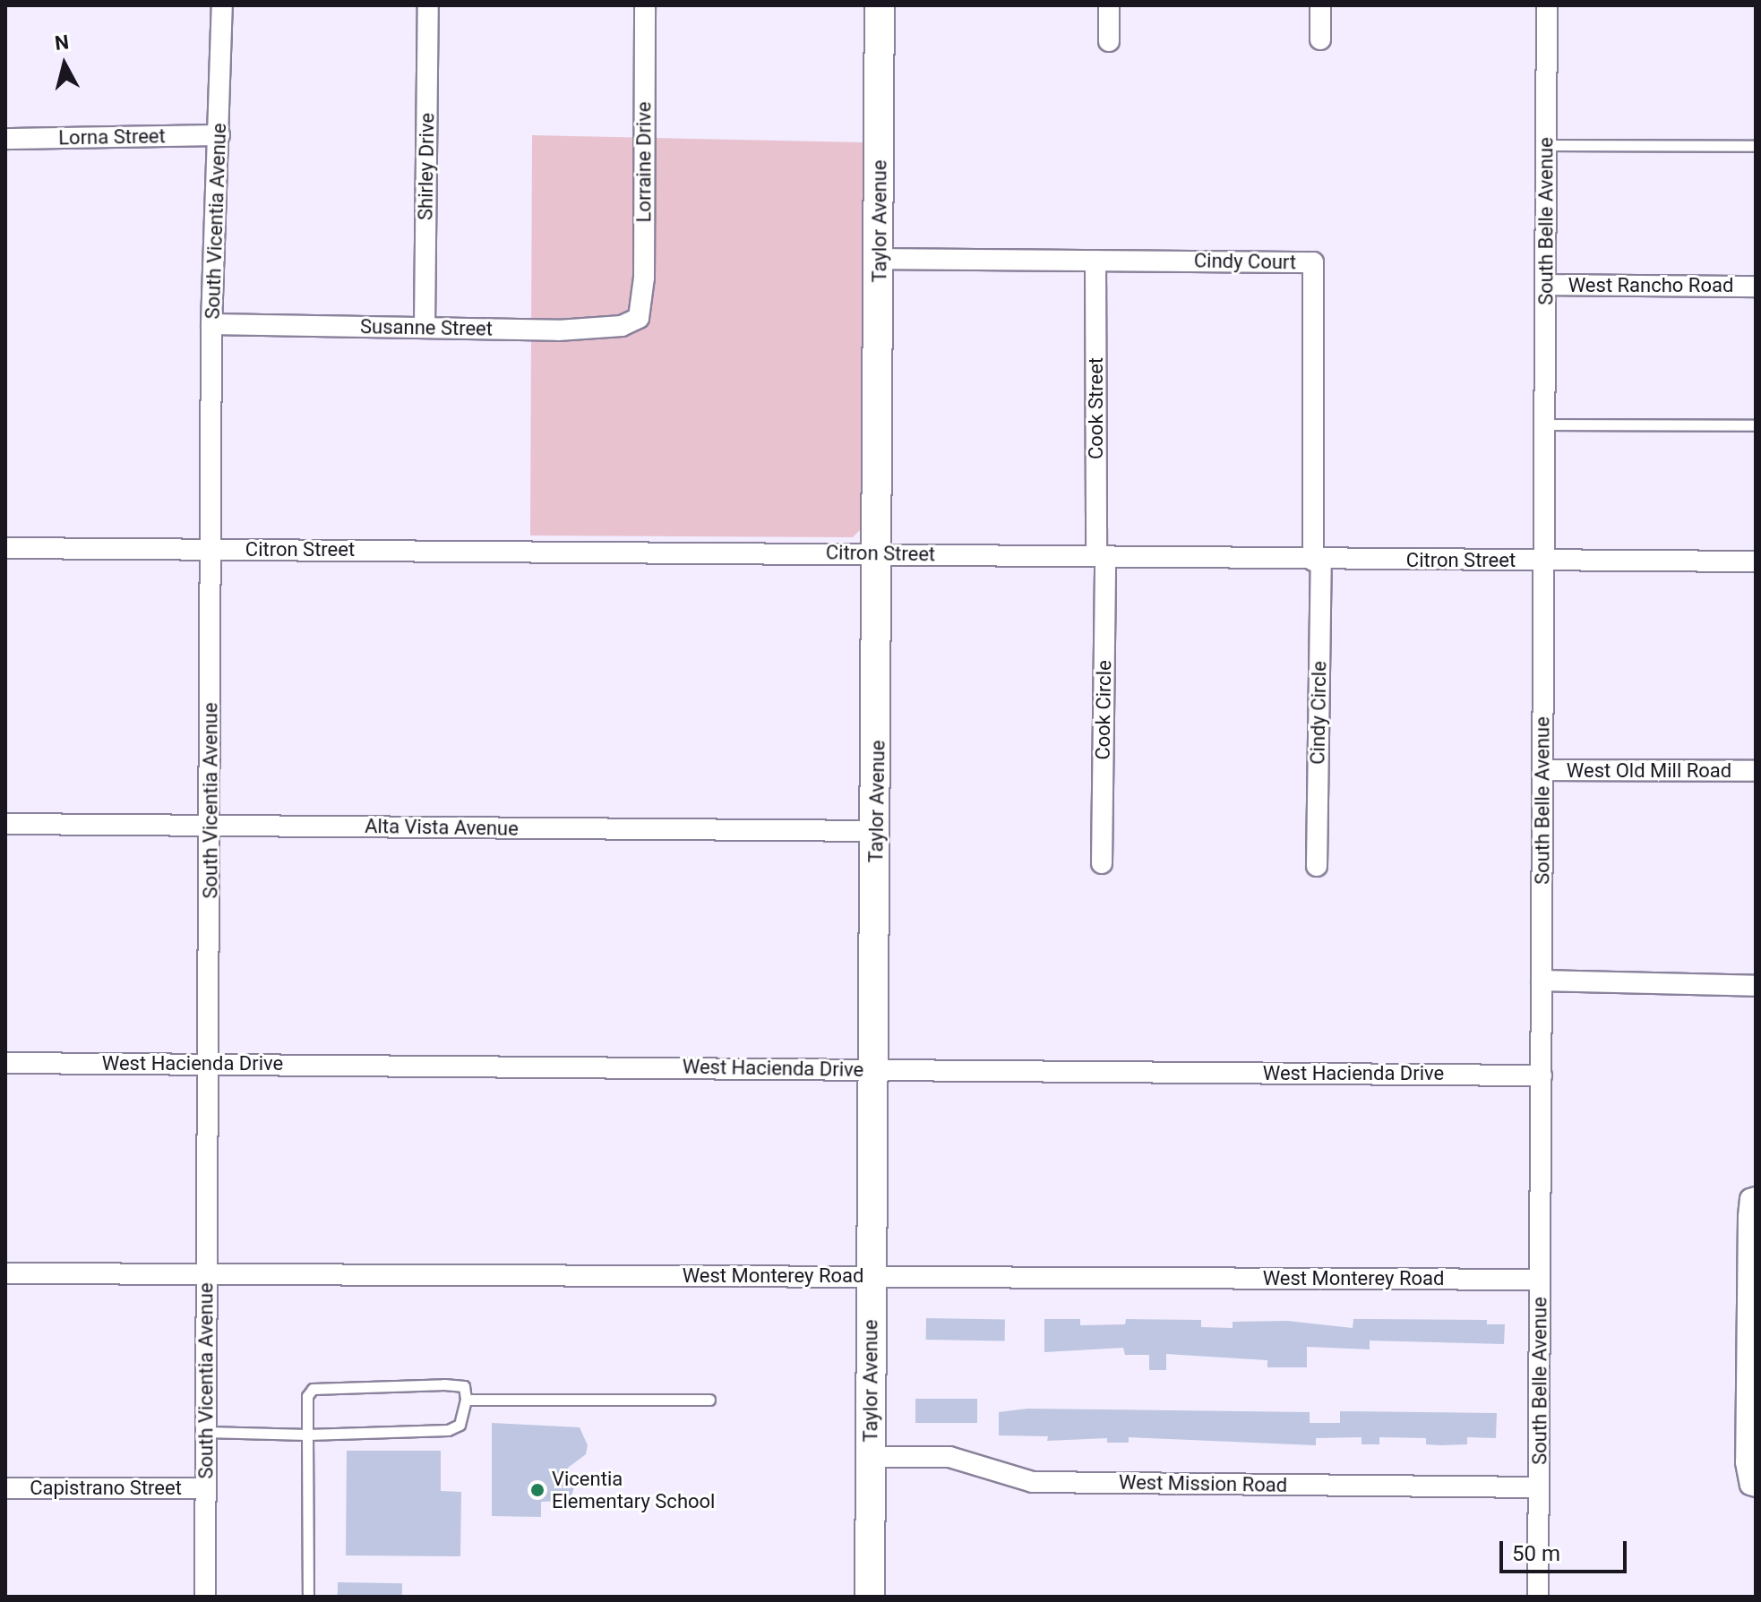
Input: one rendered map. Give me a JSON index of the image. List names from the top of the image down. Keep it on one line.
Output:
{"streets":{"street":["Lorna Street","Lorraine Drive","Shirley Drive","South Vicentia Avenue","Taylor Avenue","South Belle Avenue","Cindy Court","West Rancho Road","Susanne Street","Cook Street","Citron Street","Cook Circle","Cindy Circle","West Old Mill Road","Alta Vista Avenue","West Hacienda Drive","West Monterey Road","West Mission Road","Capistrano Street"]},"crossings":[["Lorna Street","South Vicentia Avenue"],["Lorraine Drive","Susanne Street"],["Shirley Drive","Susanne Street"],["South Vicentia Avenue","Susanne Street"],["South Vicentia Avenue","Citron Street"],["South Vicentia Avenue","Alta Vista Avenue"],["South Vicentia Avenue","West Hacienda Drive"],["South Vicentia Avenue","West Monterey Road"],["South Vicentia Avenue","Capistrano Street"],["Taylor Avenue","Cindy Court"],["Taylor Avenue","Citron Street"],["Taylor Avenue","Alta Vista Avenue"],["Taylor Avenue","West Hacienda Drive"],["Taylor Avenue","West Monterey Road"],["Taylor Avenue","West Mission Road"],["South Belle Avenue","West Rancho Road"],["South Belle Avenue","Citron Street"],["South Belle Avenue","West Old Mill Road"],["South Belle Avenue","West Hacienda Drive"],["South Belle Avenue","West Monterey Road"],["South Belle Avenue","West Mission Road"],["Cindy Court","Cook Street"],["Cindy Court","Citron Street"],["Cindy Court","Cindy Circle"],["Cook Street","Citron Street"],["Cook Street","Cook Circle"],["Citron Street","Cook Circle"],["Citron Street","Cindy Circle"]],"places":["Vicentia Elementary School"],"scale_bar":"50 m","north":"top"}
